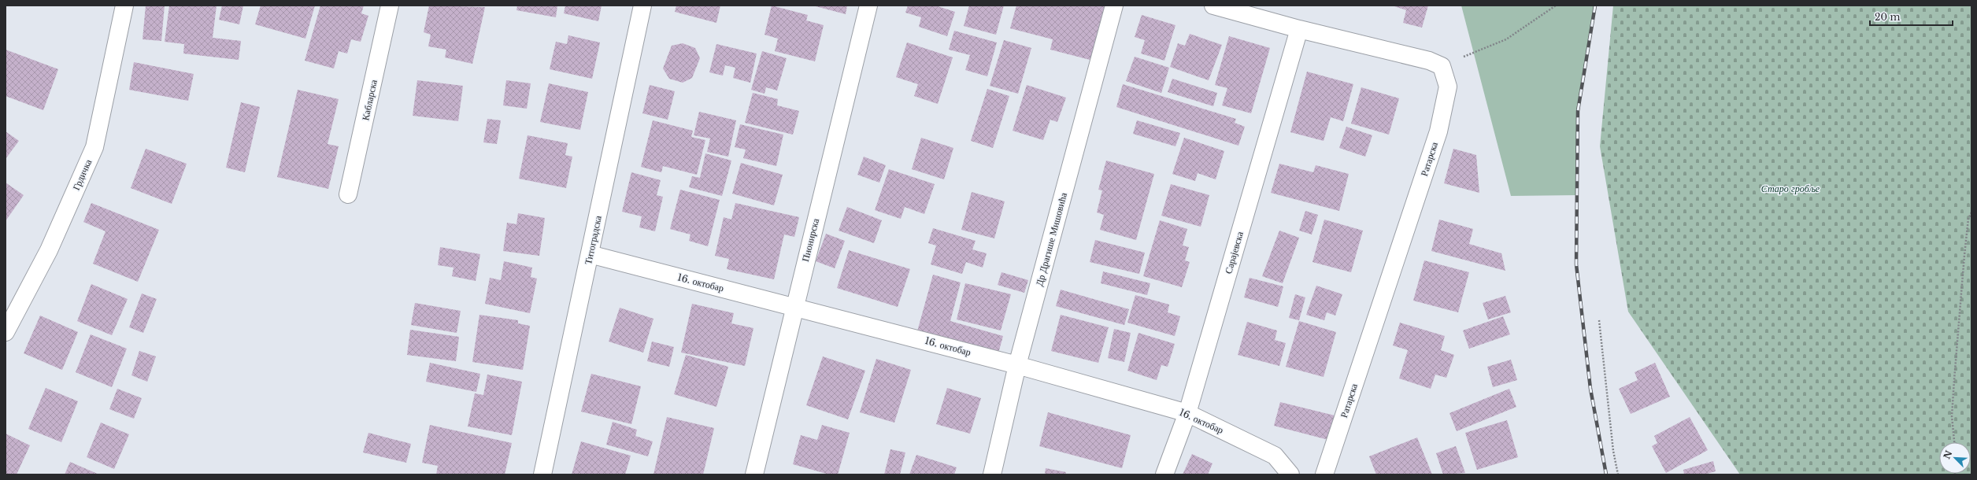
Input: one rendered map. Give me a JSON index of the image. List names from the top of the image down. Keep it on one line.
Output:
{"streets":{"street":["Кабларска","Ратарска","Грдичка","Др Драгише Мишовића","Титоградска","Пионирска","Сарајевска","16. октобар"]},"crossings":[["Др Драгише Мишовића","16. октобар"],["Титоградска","16. октобар"],["Пионирска","16. октобар"],["Сарајевска","16. октобар"]],"parks":["Старо гробље"],"scale_bar":"20 m","north":"top left"}
